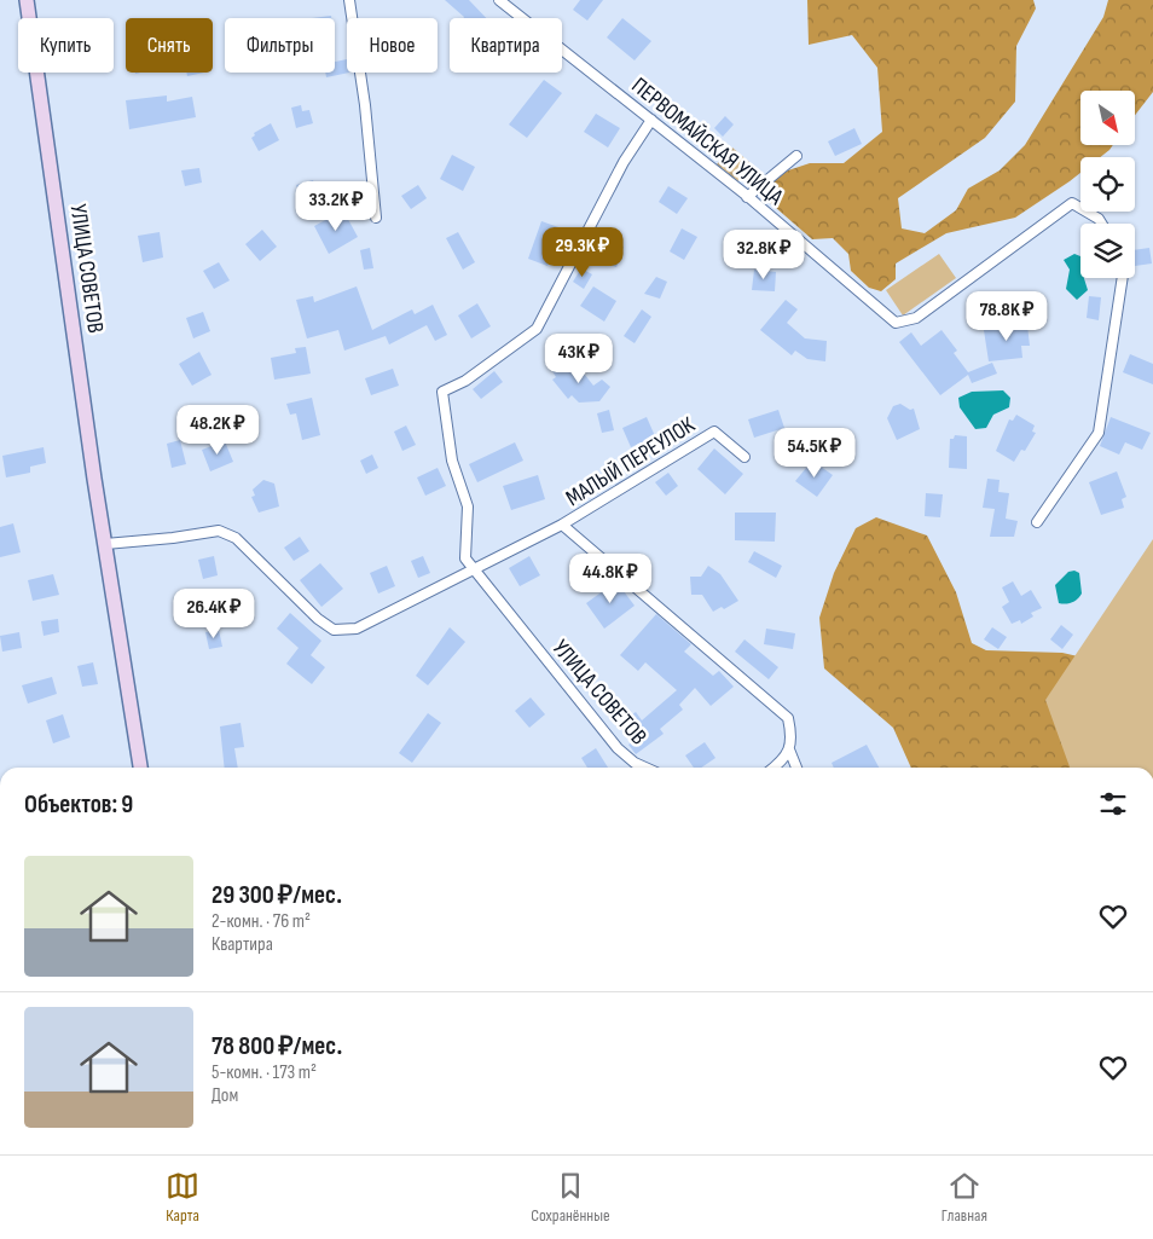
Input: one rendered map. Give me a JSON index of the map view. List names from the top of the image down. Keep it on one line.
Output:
{"streets":{"main road":["УЛИЦА СОВЕТОВ"],"street":["ПЕРВОМАЙСКАЯ УЛИЦА","МАЛЫЙ ПЕРЕУЛОК"]},"crossings":[["ПЕРВОМАЙСКАЯ УЛИЦА","УЛИЦА СОВЕТОВ"]],"north":"bottom right","page":{"chip":["Купить","Снять","Фильтры","Новое","Квартира"],"price":["33.2K ₽","29.3K ₽","32.8K ₽","78.8K ₽","43K ₽","48.2K ₽","54.5K ₽","44.8K ₽","26.4K ₽"],"heading":"Объектов: 9","list":[{"name":"29 300 ₽/мес.","note":"2-комн. · 76 m² · Квартира"},{"name":"78 800 ₽/мес.","note":"5-комн. · 173 m² · Дом"}],"tabs":["Карта","Сохранённые","Главная"]}}
